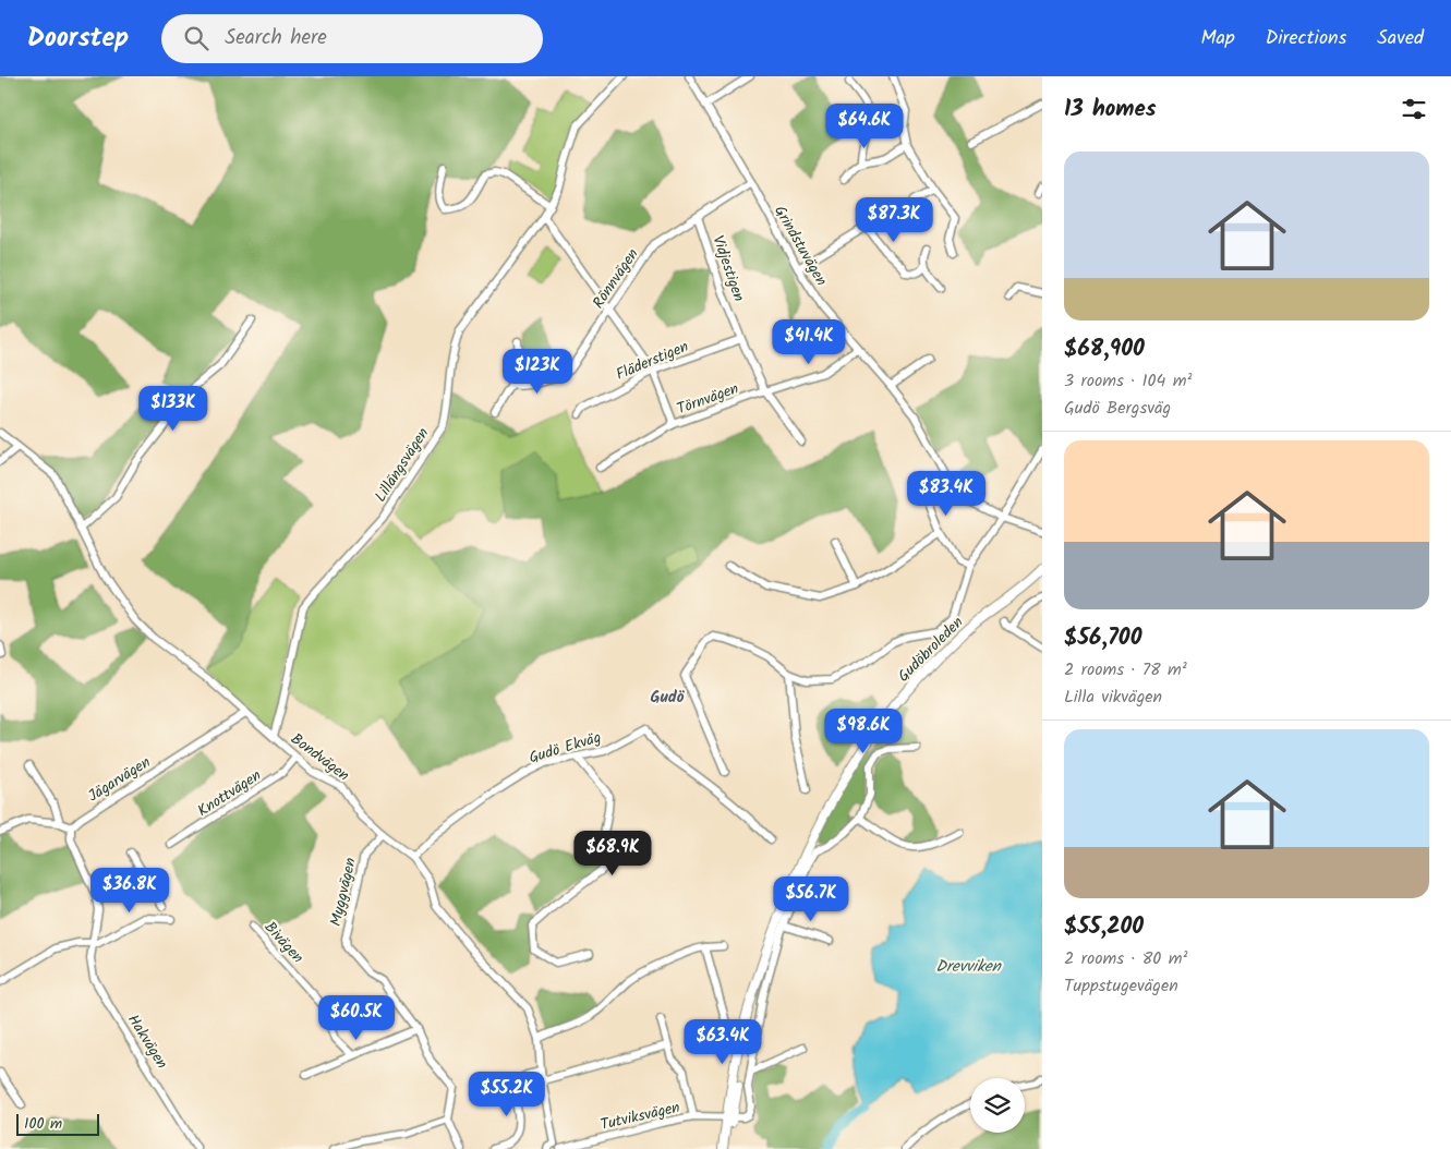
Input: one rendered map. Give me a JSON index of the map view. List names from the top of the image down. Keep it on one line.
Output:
{"streets":{"main road":["Gudöbroleden"],"street":["Grindstuvägen","Vidjestigen","Rönnvägen","Fläderstigen","Törnvägen","Lillängsvägen","Gudö Ekväg","Bondvägen","Jägarvägen","Knottvägen","Myggvägen","Bivägen","Hakvägen","Tutviksvägen"]},"crossings":[["Grindstuvägen","Rönnvägen"],["Grindstuvägen","Törnvägen"],["Vidjestigen","Rönnvägen"],["Vidjestigen","Fläderstigen"],["Vidjestigen","Törnvägen"],["Lillängsvägen","Bondvägen"],["Gudöbroleden","Tutviksvägen"],["Gudö Ekväg","Bondvägen"],["Bondvägen","Jägarvägen"],["Bondvägen","Knottvägen"],["Bondvägen","Myggvägen"],["Bondvägen","Tutviksvägen"],["Jägarvägen","Hakvägen"]],"districts":["Gudö"],"water":["Drevviken"],"scale_bar":"100 m","page":{"header":"Doorstep","search":"Search here","nav":["Map","Directions","Saved"],"heading":"13 homes","price":["$64.6K","$87.3K","$41.4K","$123K","$133K","$83.4K","$98.6K","$68.9K","$36.8K","$56.7K","$60.5K","$63.4K","$55.2K"],"list":[{"name":"$68,900","note":"3 rooms · 104 m² · Gudö Bergsväg"},{"name":"$56,700","note":"2 rooms · 78 m² · Lilla vikvägen"},{"name":"$55,200","note":"2 rooms · 80 m² · Tuppstugevägen"}],"scale":"100 m"}}
